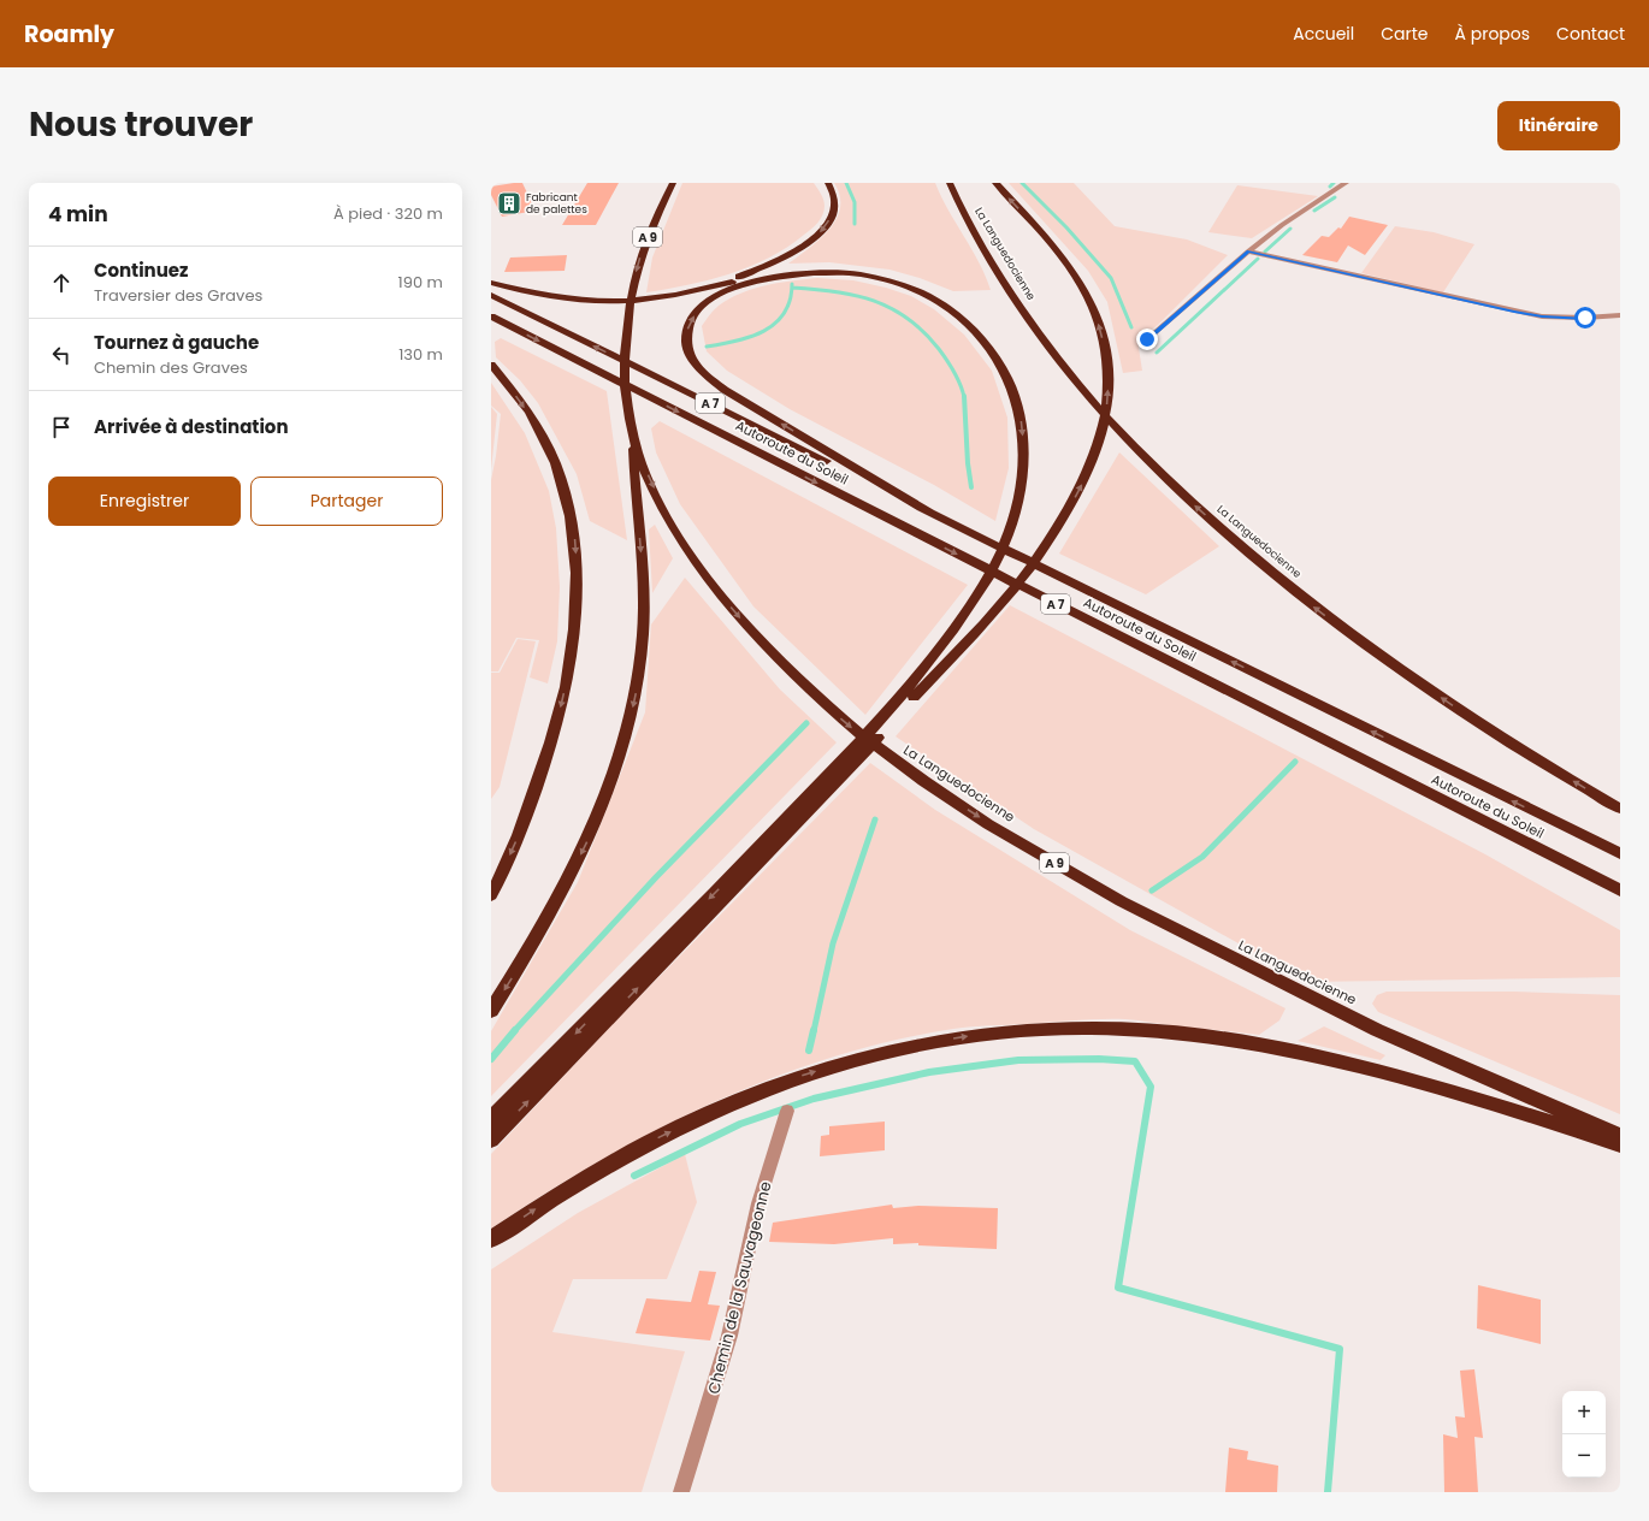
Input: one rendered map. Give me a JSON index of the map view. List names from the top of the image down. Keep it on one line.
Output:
{"streets":{"highway":["A 9","La Languedocienne","A 7","Autoroute du Soleil"],"street":["Chemin de la Sauvageonne"]},"places":{"building":["Fabricant de palettes"]},"page":{"header":"Roamly","nav":["Accueil","Carte","À propos","Contact"],"title":"Nous trouver","buttons":["Itinéraire",["Enregistrer","Partager"]],"heading":["4 min","À pied · 320 m"],"list":[["Continuez","Traversier des Graves","190 m"],["Tournez à gauche","Chemin des Graves","130 m"],"Arrivée à destination"],"map_buttons":["+","−"]}}
